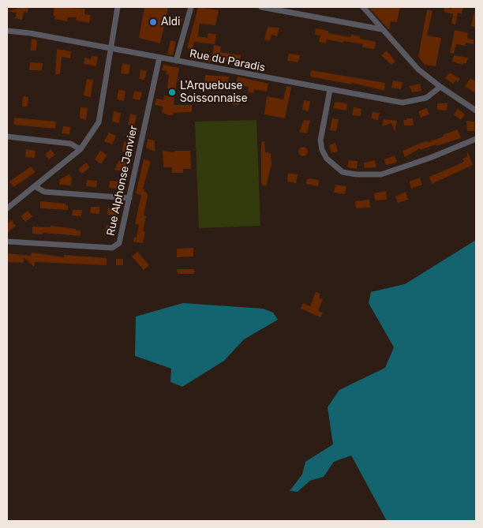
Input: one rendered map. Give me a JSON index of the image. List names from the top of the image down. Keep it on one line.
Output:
{"streets":{"street":["Rue du Paradis","Rue Alphonse Janvier"]},"crossings":[["Rue du Paradis","Rue Alphonse Janvier"]],"places":["Aldi","L'Arquebuse Soissonnaise"]}
